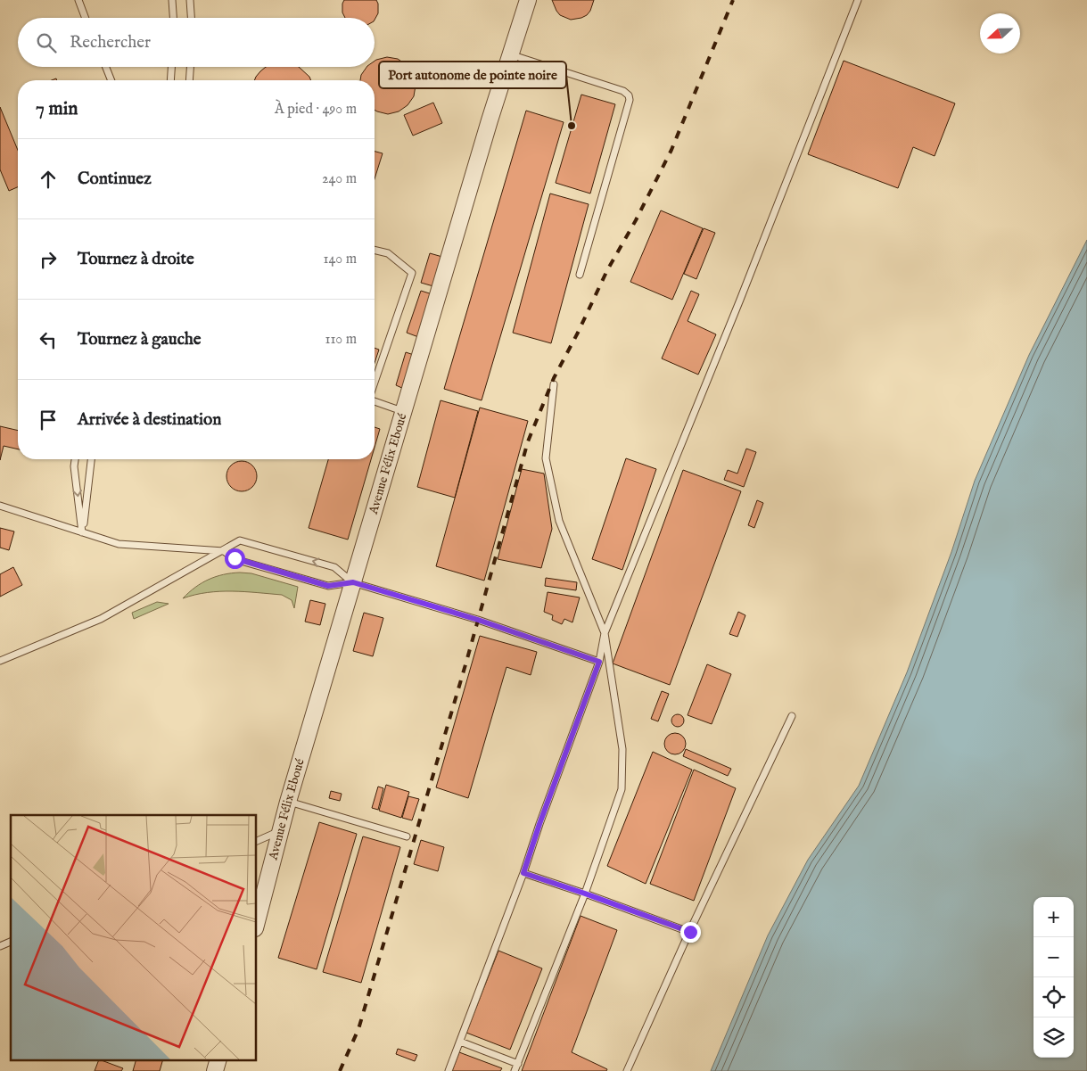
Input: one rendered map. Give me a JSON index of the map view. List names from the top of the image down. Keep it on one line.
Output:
{"streets":{"street":["Avenue Félix Eboué"]},"places":["Port autonome de pointe noire"],"north":"left","page":{"search":"Rechercher","heading":["7 min","À pied · 490 m"],"list":[["Continuez","240 m"],["Tournez à droite","140 m"],["Tournez à gauche","110 m"],"Arrivée à destination"],"map_buttons":["+","−"]}}
